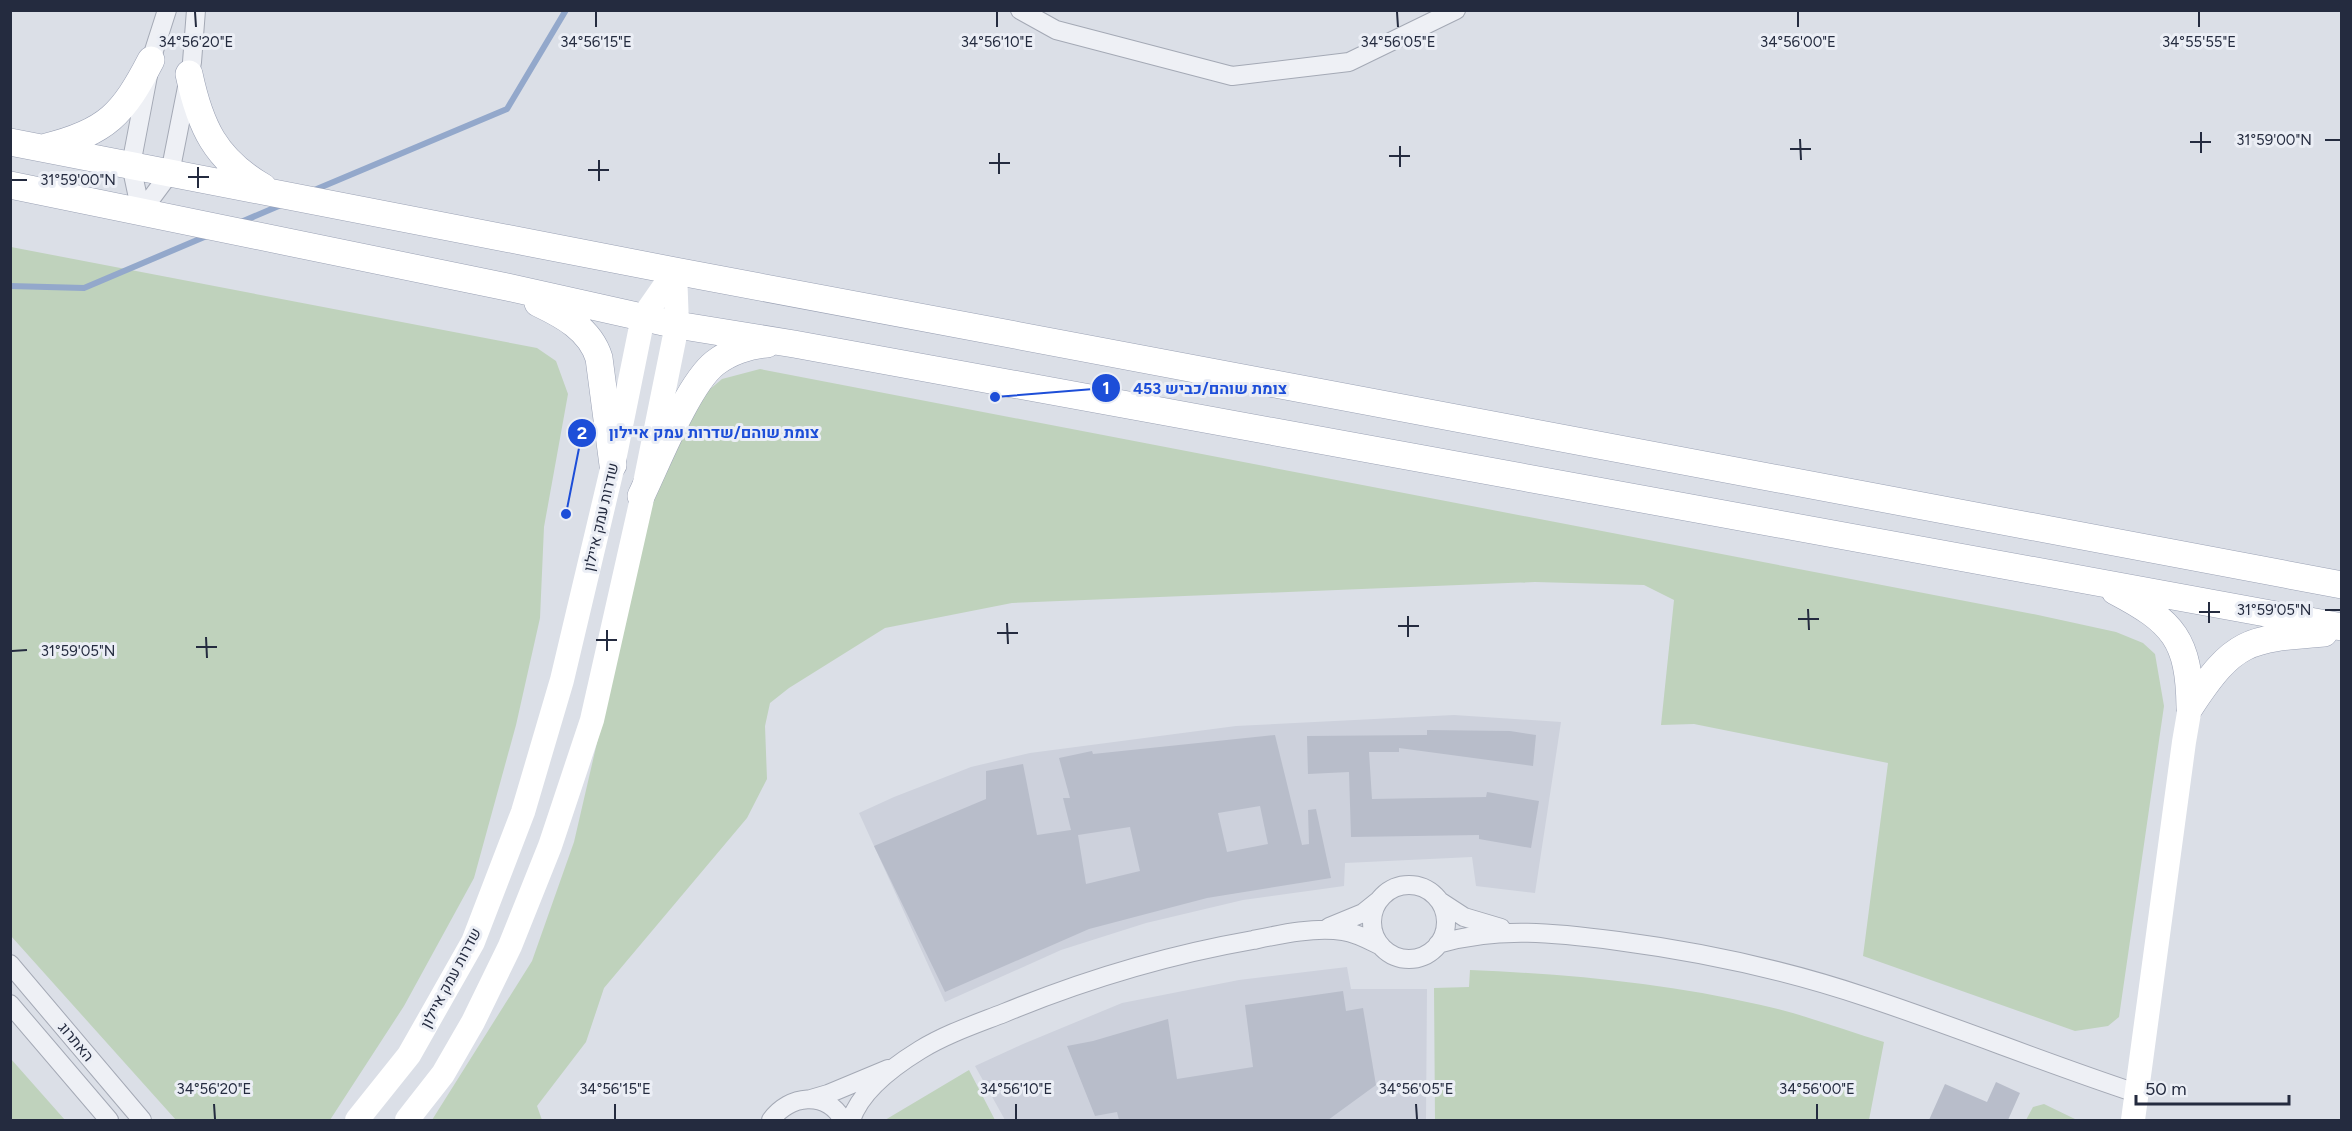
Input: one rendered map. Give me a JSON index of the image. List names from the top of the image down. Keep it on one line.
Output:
{"streets":{"main road":["שדרות עמק איילון"],"street":["האתרוג"]},"places":["צומת שוהם/כביש 453","צומת שוהם/שדרות עמק איילון"],"scale_bar":"50 m","coordinates":["34°56'20\"E","34°56'15\"E","34°56'10\"E","34°56'05\"E","34°56'00\"E","34°55'55\"E","31°59'00\"N","31°59'05\"N"]}
